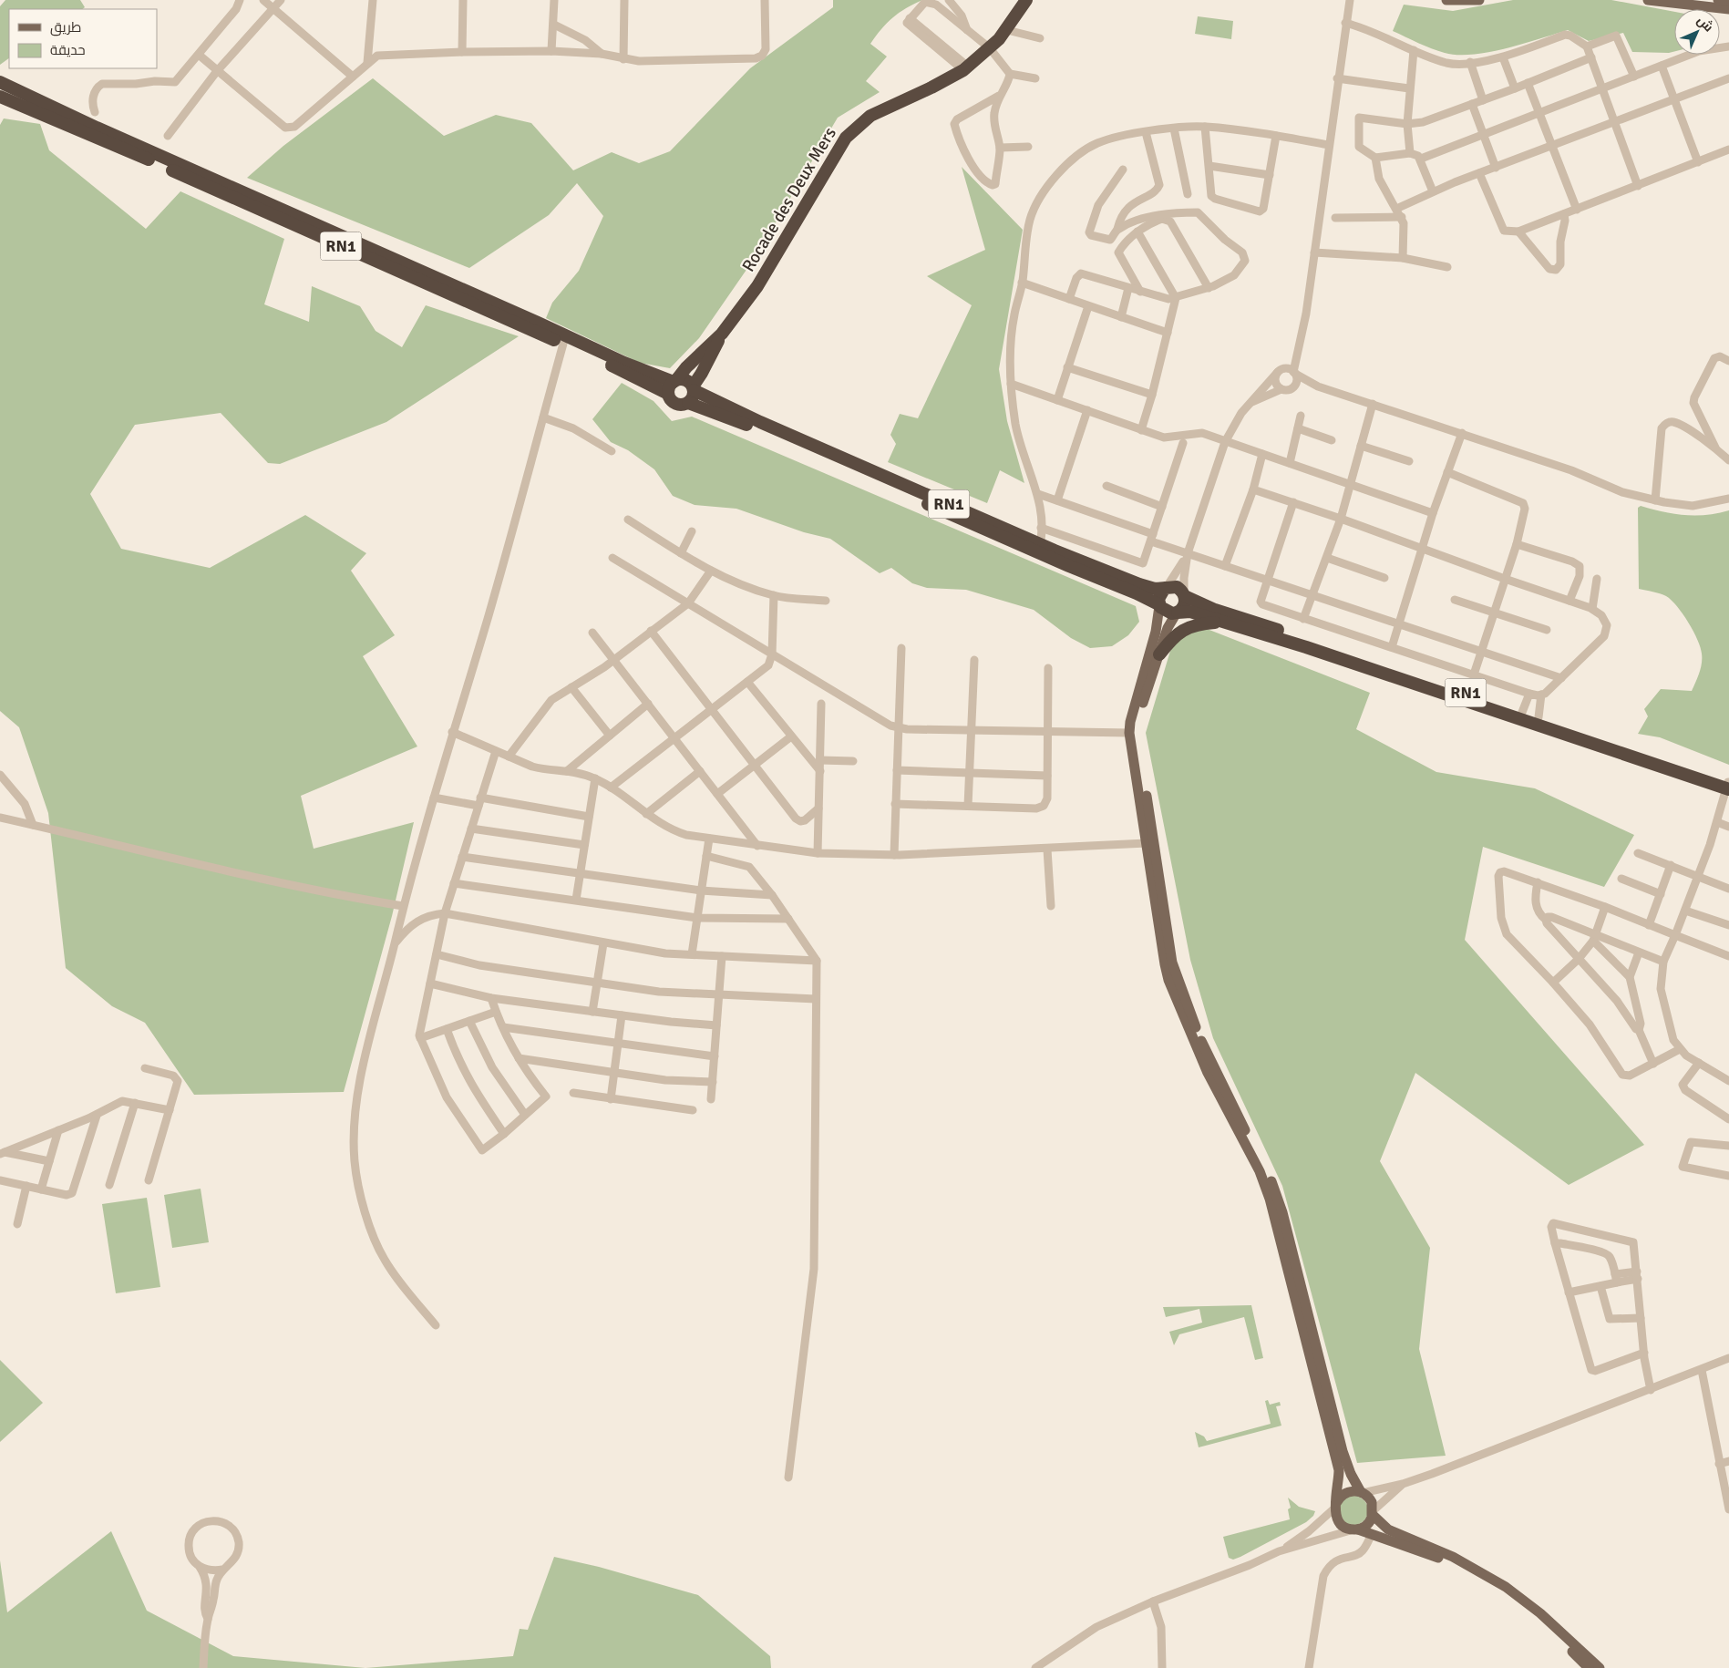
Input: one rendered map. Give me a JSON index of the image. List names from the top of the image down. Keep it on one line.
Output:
{"streets":{"highway":["Rocade des Deux Mers","RN1"]},"crossings":[["Rocade des Deux Mers","RN1"]],"legend":["طريق","حديقة"],"north":"top right"}
